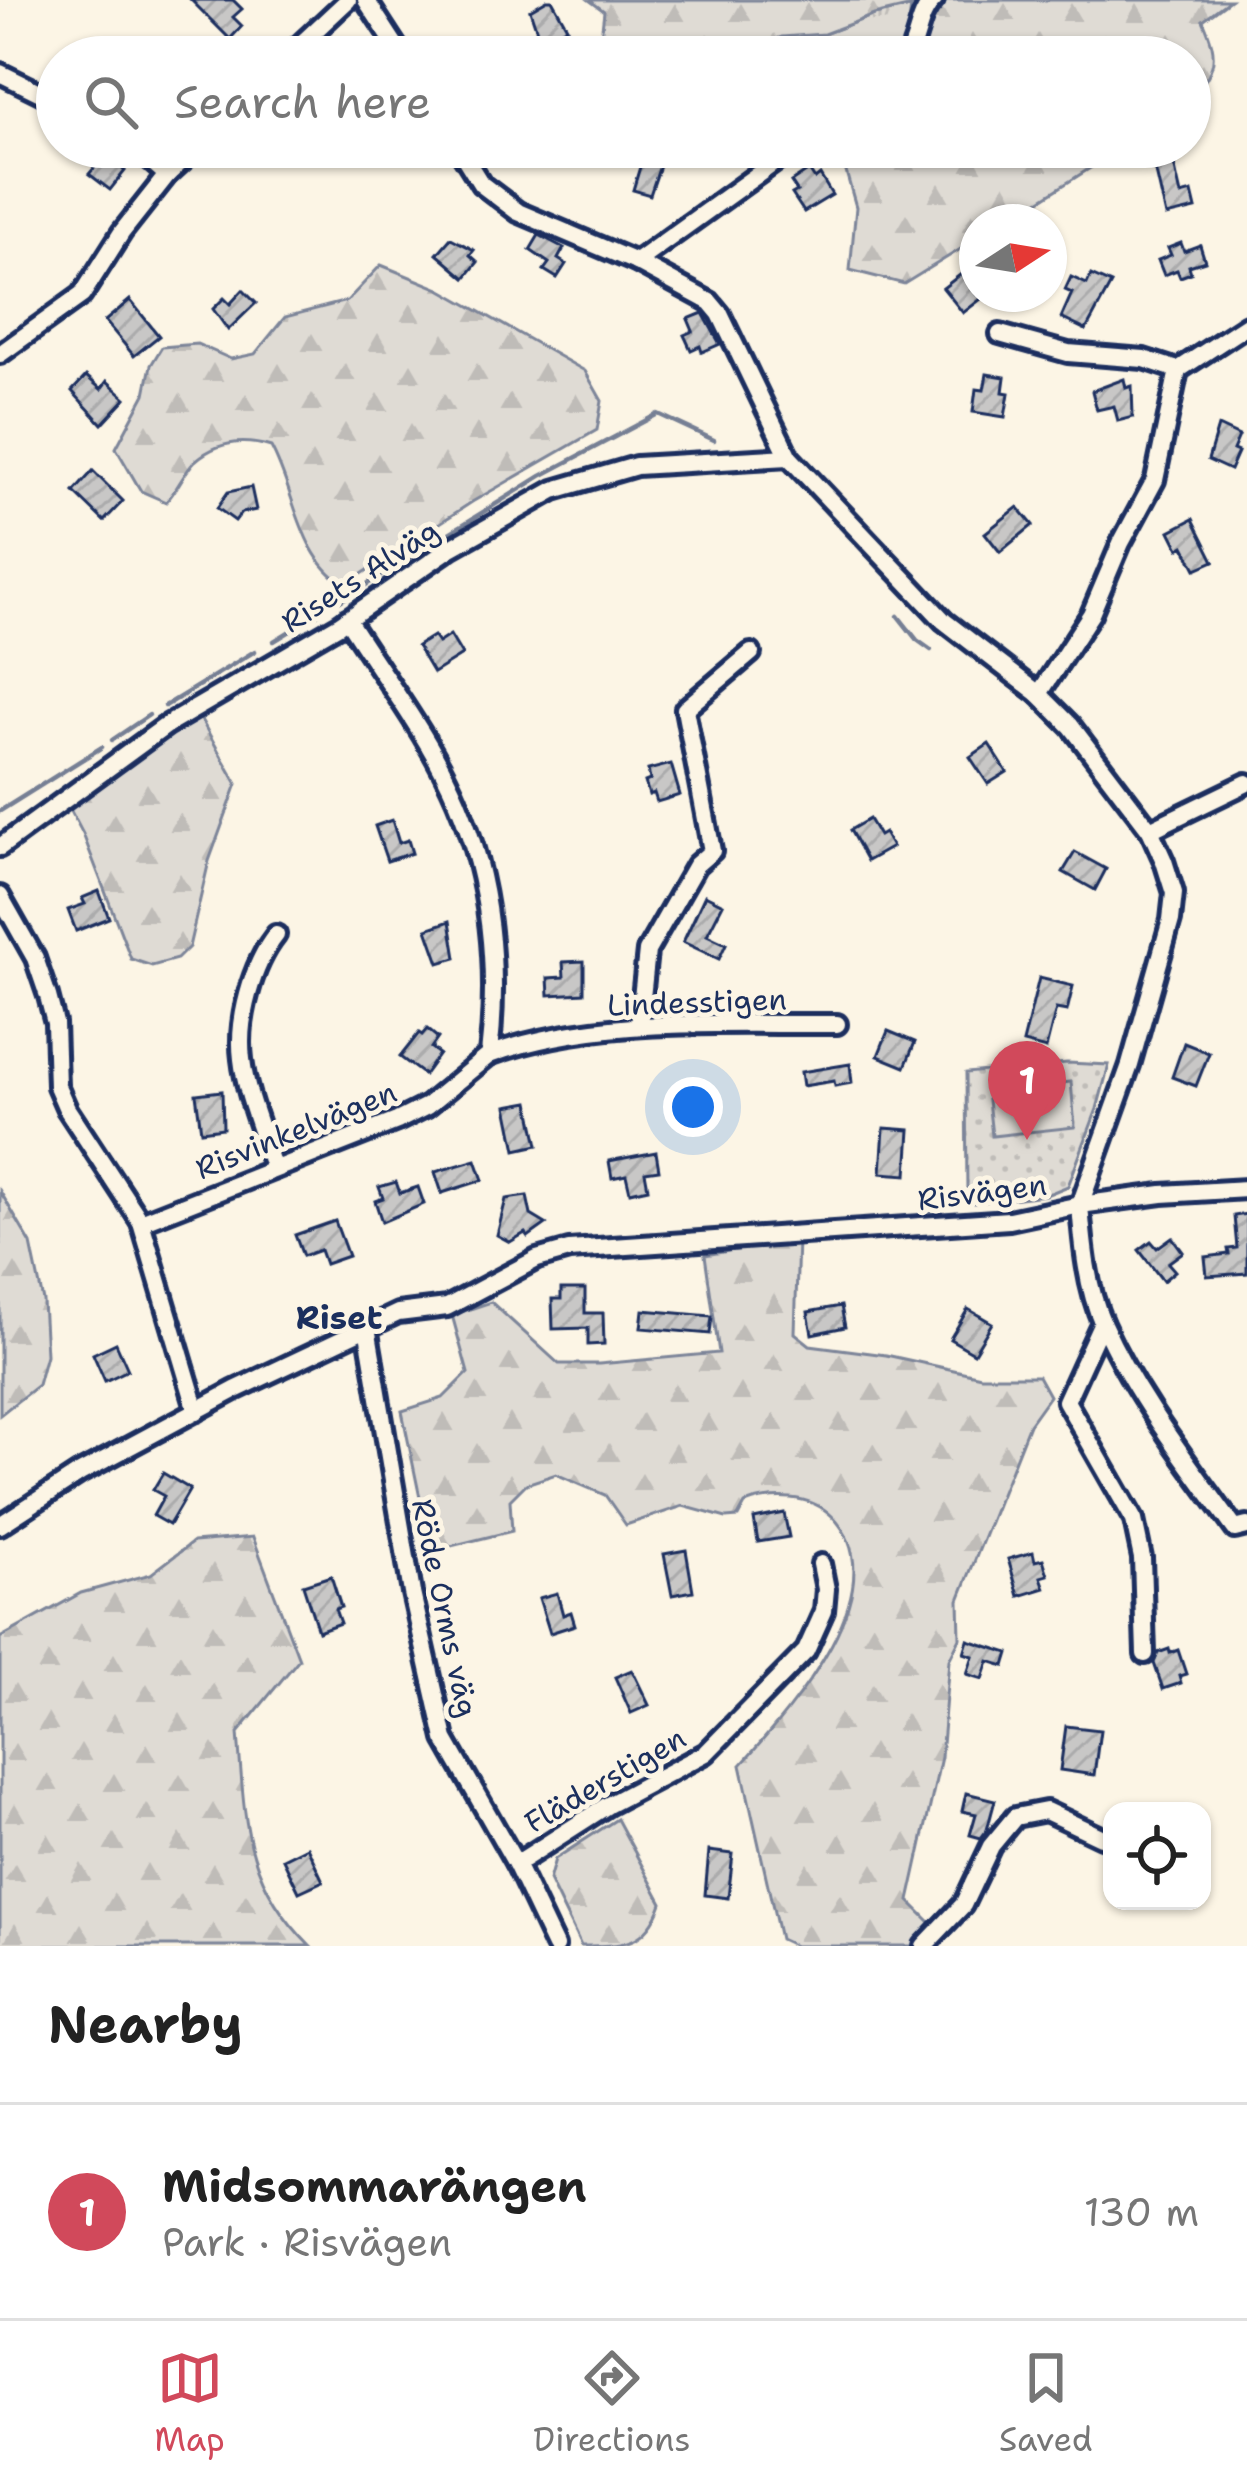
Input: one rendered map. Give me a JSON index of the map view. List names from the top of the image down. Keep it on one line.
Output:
{"streets":{"street":["Risets Alväg","Lindesstigen","Risvinkelvägen","Risvägen","Röde Orms väg","Fläderstigen"]},"crossings":[["Risets Alväg","Risvägen"],["Lindesstigen","Risvinkelvägen"],["Risvägen","Röde Orms väg"],["Röde Orms väg","Fläderstigen"]],"districts":["Riset"],"north":"right","page":{"search":"Search here","pins":"1","heading":"Nearby","list":[{"mark":"1","name":"Midsommarängen","note":"Park · Risvägen","value":"130 m"}],"nav":["Map","Directions","Saved"]}}
